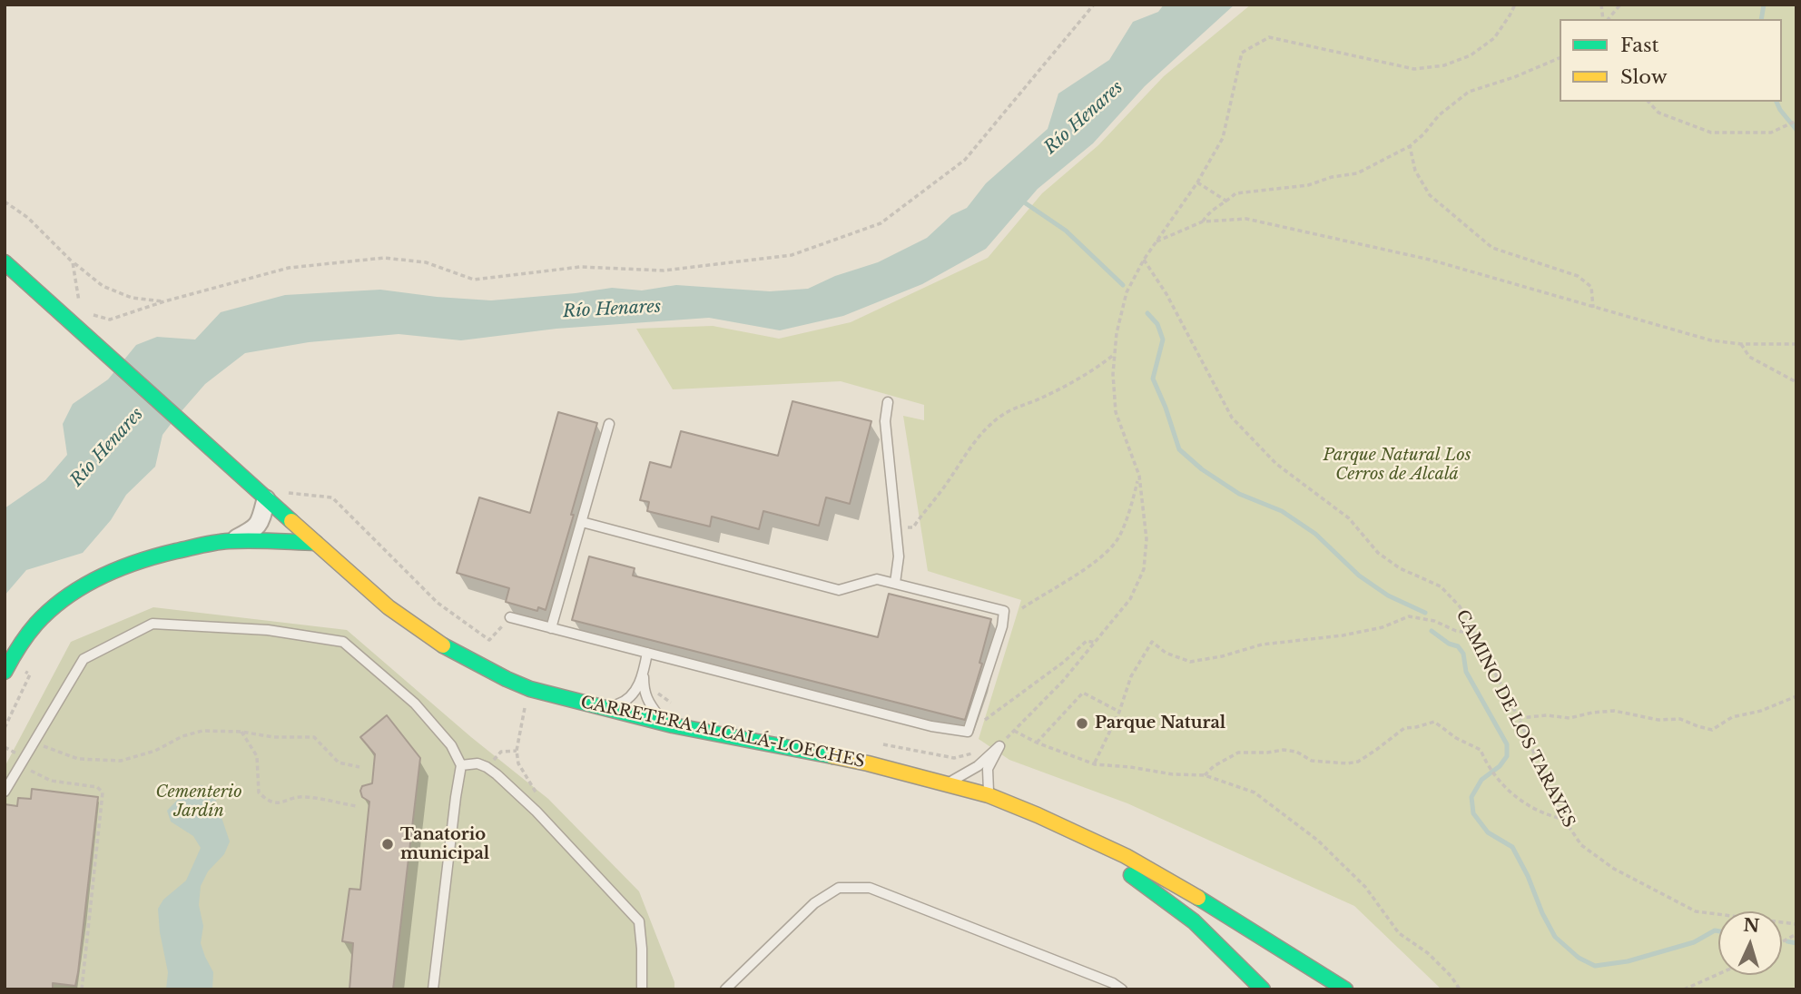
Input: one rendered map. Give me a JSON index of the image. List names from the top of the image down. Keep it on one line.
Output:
{"streets":{"main road":["CARRETERA ALCALÁ-LOECHES"],"path":["CAMINO DE LOS TARAYES"]},"water":["Río Henares"],"parks":["Parque Natural Los Cerros de Alcalá","Cementerio Jardín"],"places":["Parque Natural","Tanatorio municipal"],"legend":["Fast","Slow"],"north":"top"}
